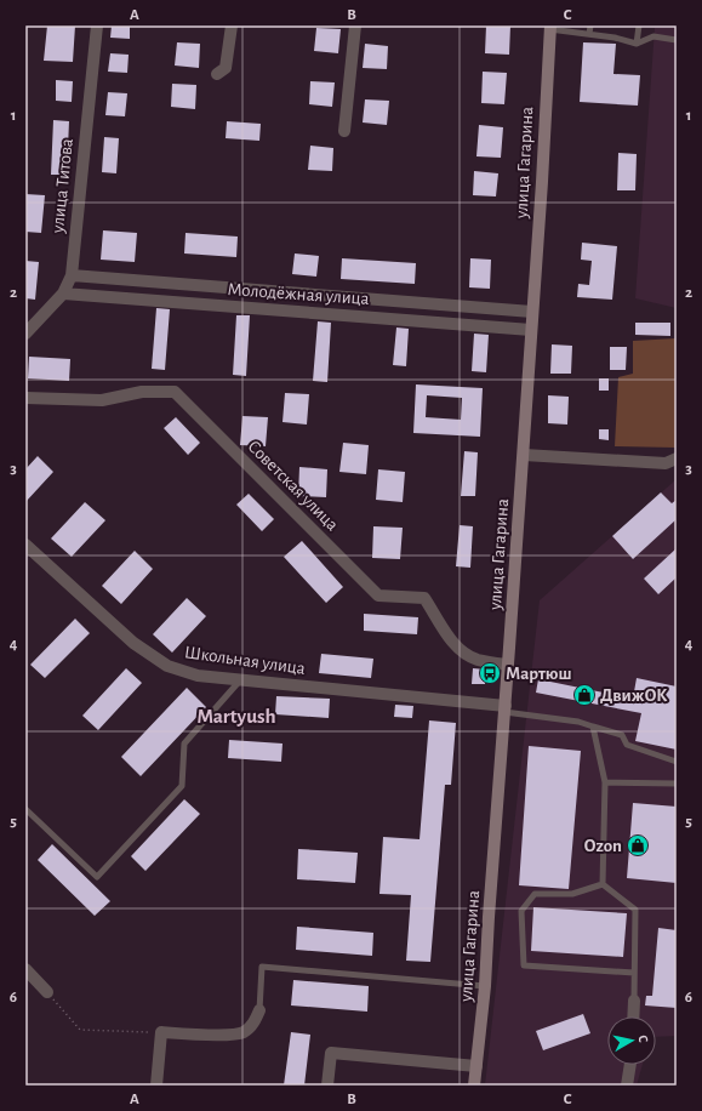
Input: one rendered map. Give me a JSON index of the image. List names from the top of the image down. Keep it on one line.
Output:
{"streets":{"main road":["улица Гагарина"],"street":["улица Титова","Молодёжная улица","Советская улица","Школьная улица"]},"crossings":[["улица Гагарина","Молодёжная улица"],["улица Гагарина","Советская улица"],["улица Гагарина","Школьная улица"],["улица Титова","Молодёжная улица"]],"districts":["Martyush"],"places":{"bus stop":["Мартюш"],"shop":["ДвижОК","Ozon"]},"north":"right","grid":{"columns":["A","B","C"],"rows":["1","2","3","4","5","6"]}}
